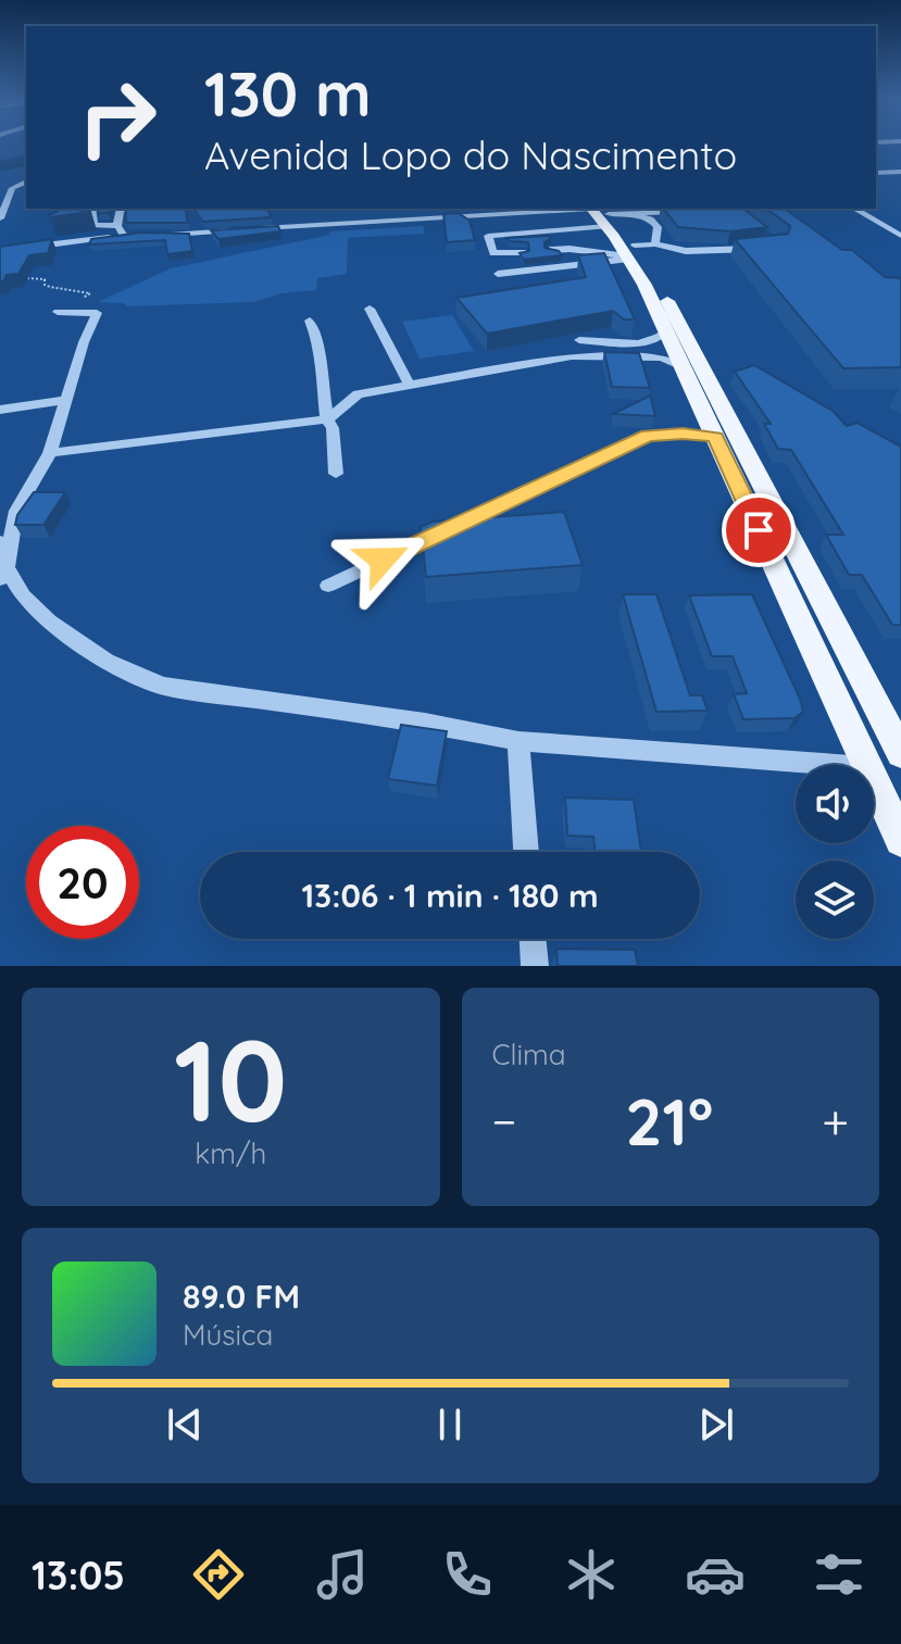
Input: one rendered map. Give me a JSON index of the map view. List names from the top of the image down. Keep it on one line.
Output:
{"page":{"turn":["130 m","Avenida Lopo do Nascimento"],"limit":"20","trip":"13:06 · 1 min · 180 m","tile":[["10","km/h"],"Clima"],"heat":["−","21°","+"],"song":["89.0 FM","Música"],"tabs":"13:05"}}
